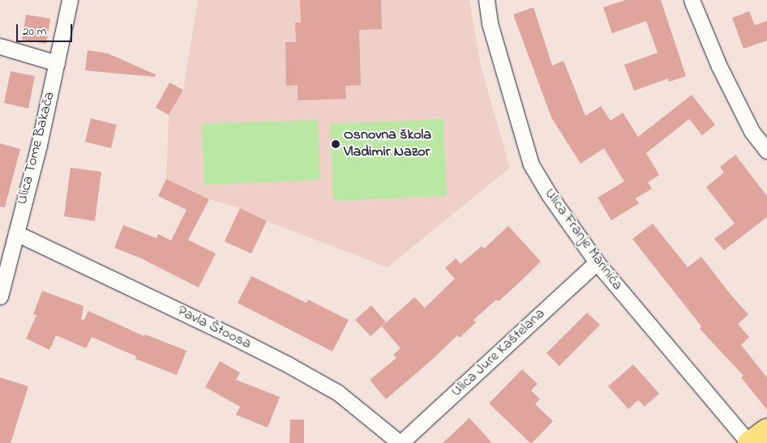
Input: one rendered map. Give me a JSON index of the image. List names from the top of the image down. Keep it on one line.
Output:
{"streets":{"street":["Ulica Tome Bakača","Ulica Franje Marinića","Pavla Štoosa","Ulica Jure Kaštelana"]},"crossings":[["Ulica Tome Bakača","Pavla Štoosa"],["Ulica Franje Marinića","Ulica Jure Kaštelana"],["Pavla Štoosa","Ulica Jure Kaštelana"]],"places":["Osnovna škola Vladimir Nazor"],"scale_bar":"20 m"}
